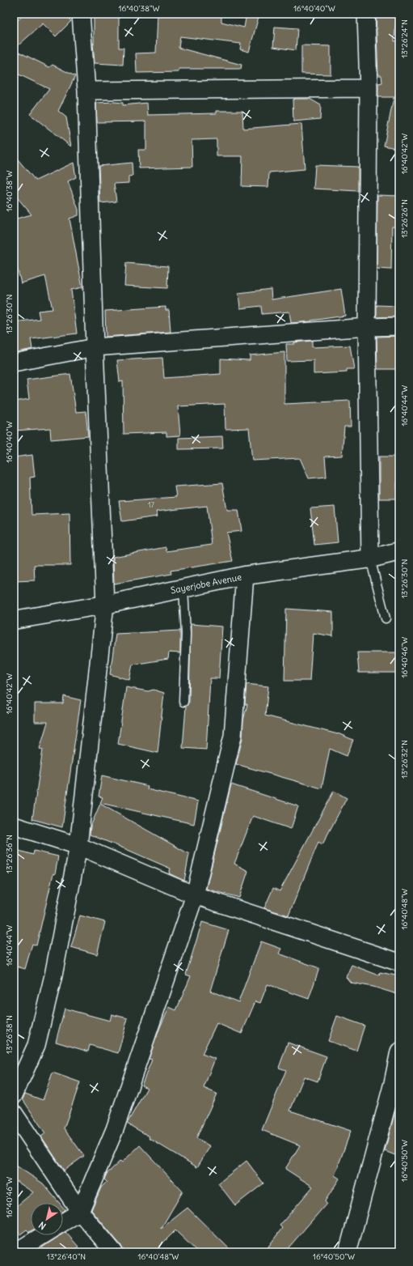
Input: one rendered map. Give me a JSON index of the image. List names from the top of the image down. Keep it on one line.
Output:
{"streets":{"main road":["Sayerjobe Avenue"]},"house_numbers":["17"],"north":"bottom left","coordinates":["16°40'38\"W","16°40'40\"W","13°26'24\"N","16°40'42\"W","13°26'26\"N","13°26'30\"N","16°40'44\"W","16°40'46\"W","13°26'32\"N","13°26'36\"N","16°40'48\"W","13°26'38\"N","16°40'50\"W","13°26'40\"N"]}
